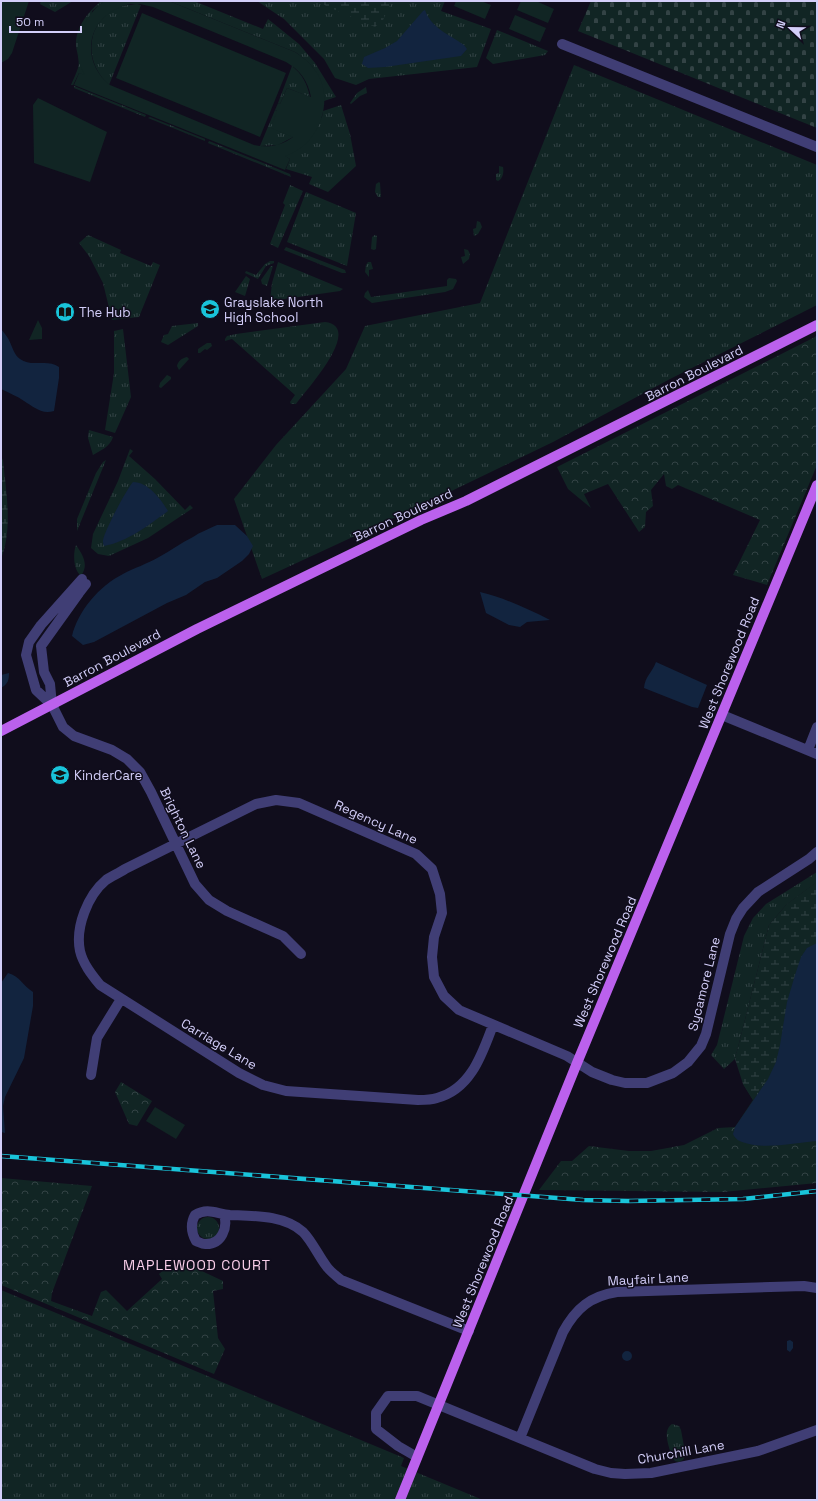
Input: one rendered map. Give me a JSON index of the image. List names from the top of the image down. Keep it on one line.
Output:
{"streets":{"main road":["Barron Boulevard","West Shorewood Road"],"street":["Regency Lane","Brighton Lane","Sycamore Lane","Carriage Lane","Mayfair Lane","Churchill Lane"]},"crossings":[["Barron Boulevard","Brighton Lane"],["West Shorewood Road","Regency Lane"],["West Shorewood Road","Sycamore Lane"],["West Shorewood Road","Churchill Lane"],["Regency Lane","Brighton Lane"],["Regency Lane","Sycamore Lane"],["Regency Lane","Carriage Lane"],["Brighton Lane","Carriage Lane"],["Mayfair Lane","Churchill Lane"]],"districts":["MAPLEWOOD COURT"],"places":{"school or university":["Grayslake North High School","KinderCare"],"library":["The Hub"]},"scale_bar":"50 m","north":"left"}
